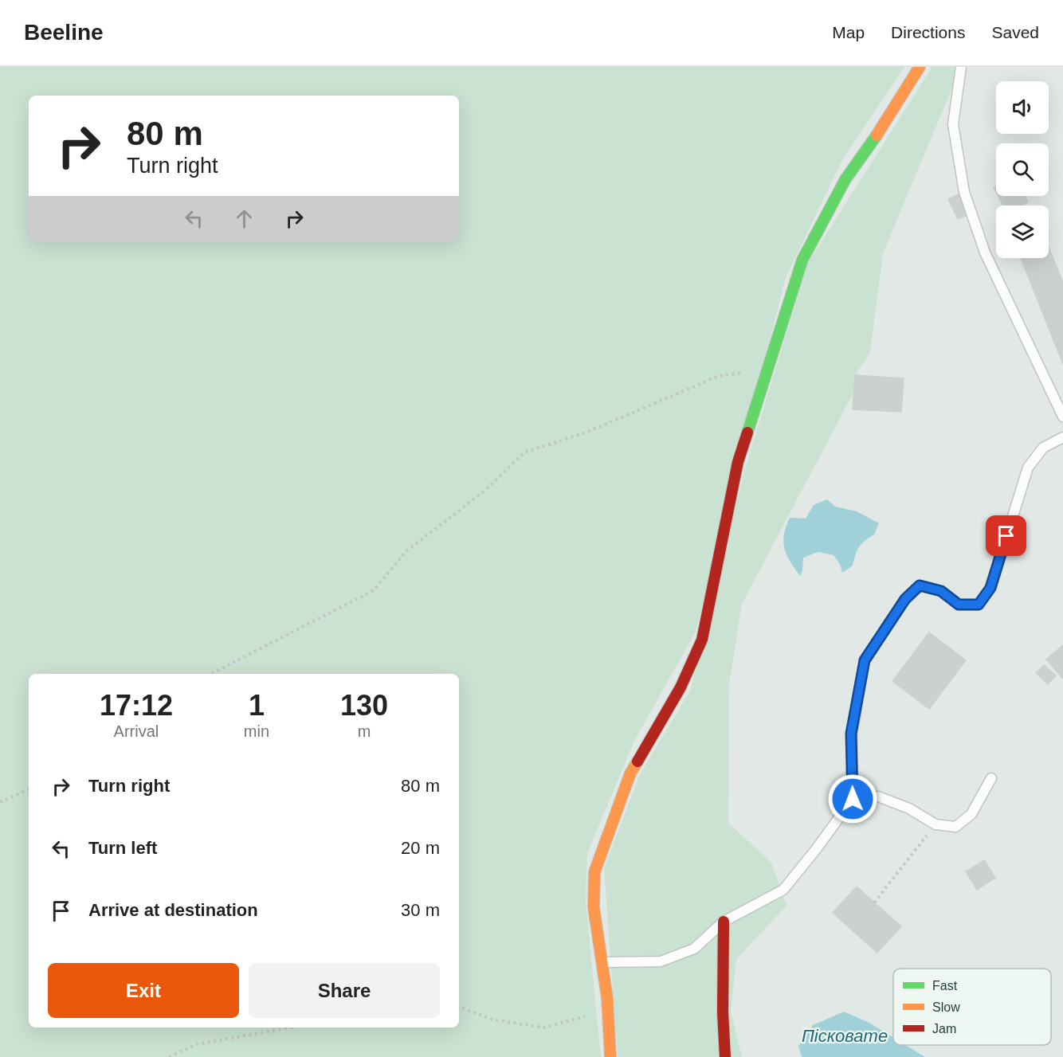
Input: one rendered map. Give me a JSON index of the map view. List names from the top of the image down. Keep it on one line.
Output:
{"water":["Пісковате"],"legend":["Fast","Slow","Jam"],"page":{"header":"Beeline","nav":["Map","Directions","Saved"],"turn":["80 m","Turn right"],"eta":["17:12","Arrival","1","min","130","m"],"list":[{"name":"Turn right","value":"80 m"},{"name":"Turn left","value":"20 m"},{"name":"Arrive at destination","value":"30 m"}],"buttons":["Exit","Share"]}}
